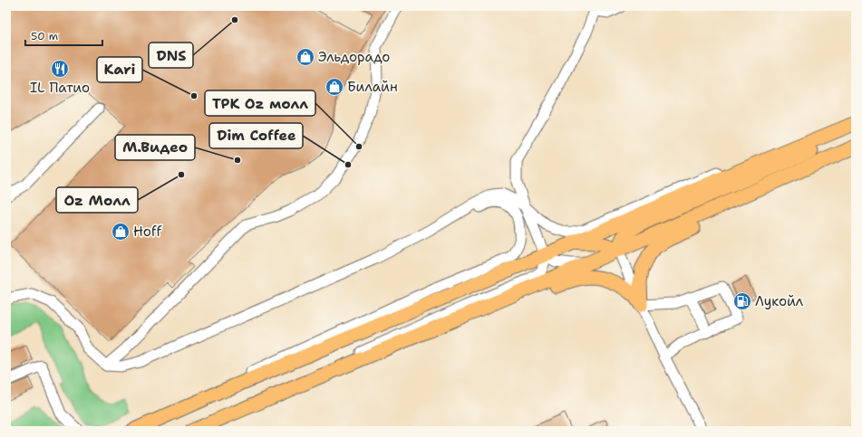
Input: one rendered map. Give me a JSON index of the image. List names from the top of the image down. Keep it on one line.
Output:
{"places":{"other":["DNS","Kari","ТРК Oz молл","М.Видео","Dim Coffee","Oz Молл"],"shop":["Эльдорадо","Билайн","Hoff"],"restaurant":["IL Патио"],"fuel station":["Лукойл"]},"scale_bar":"50 m"}
